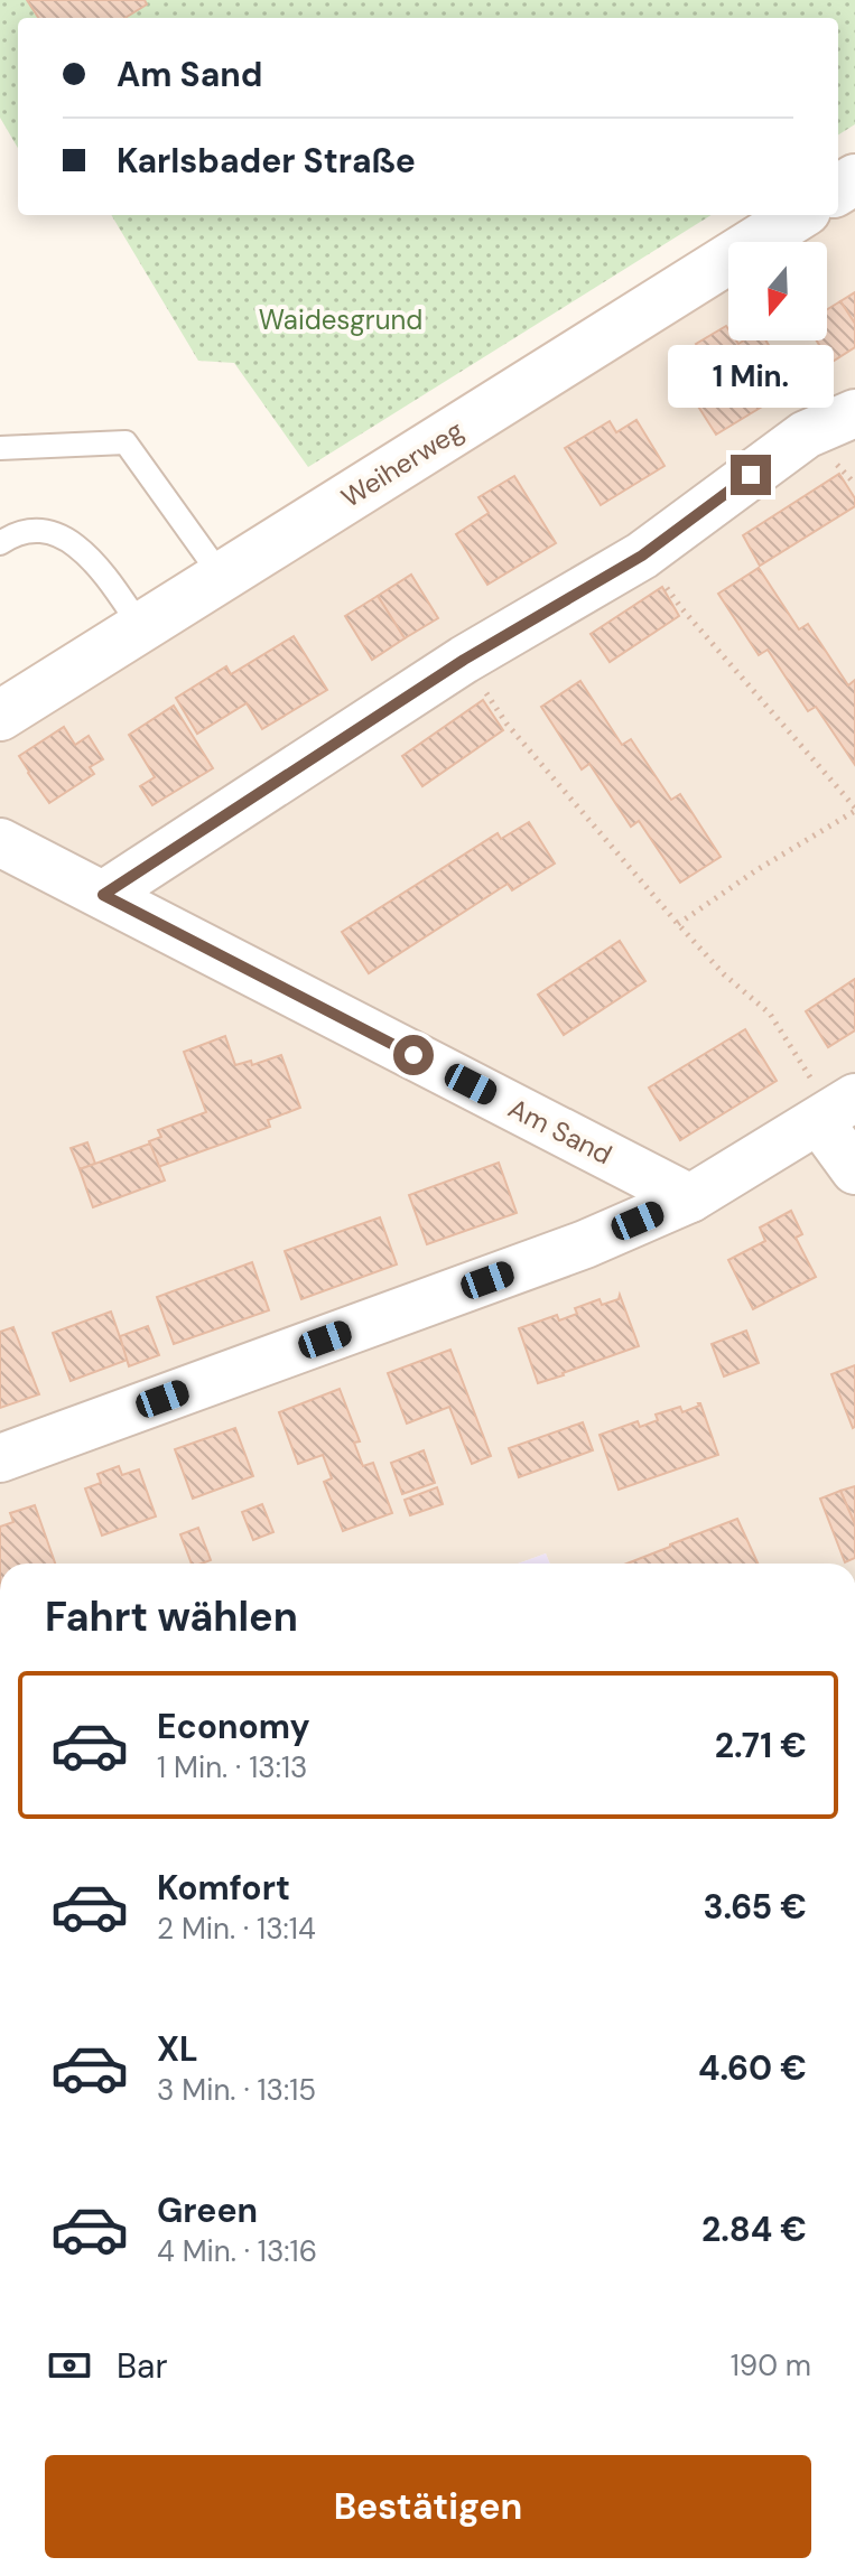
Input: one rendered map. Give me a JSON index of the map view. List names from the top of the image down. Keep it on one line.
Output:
{"streets":{"main road":["Weiherweg"],"street":["Am Sand"]},"parks":["Waidesgrund"],"north":"bottom","page":{"banner":["Am Sand","Karlsbader Straße"],"bubble":"1 Min.","heading":"Fahrt wählen","list":[{"name":"Economy","note":"1 Min. · 13:13","value":"2.71 €"},{"name":"Komfort","note":"2 Min. · 13:14","value":"3.65 €"},{"name":"XL","note":"3 Min. · 13:15","value":"4.60 €"},{"name":"Green","note":"4 Min. · 13:16","value":"2.84 €"}],"pay":["Bar","190 m"],"buttons":"Bestätigen"}}
